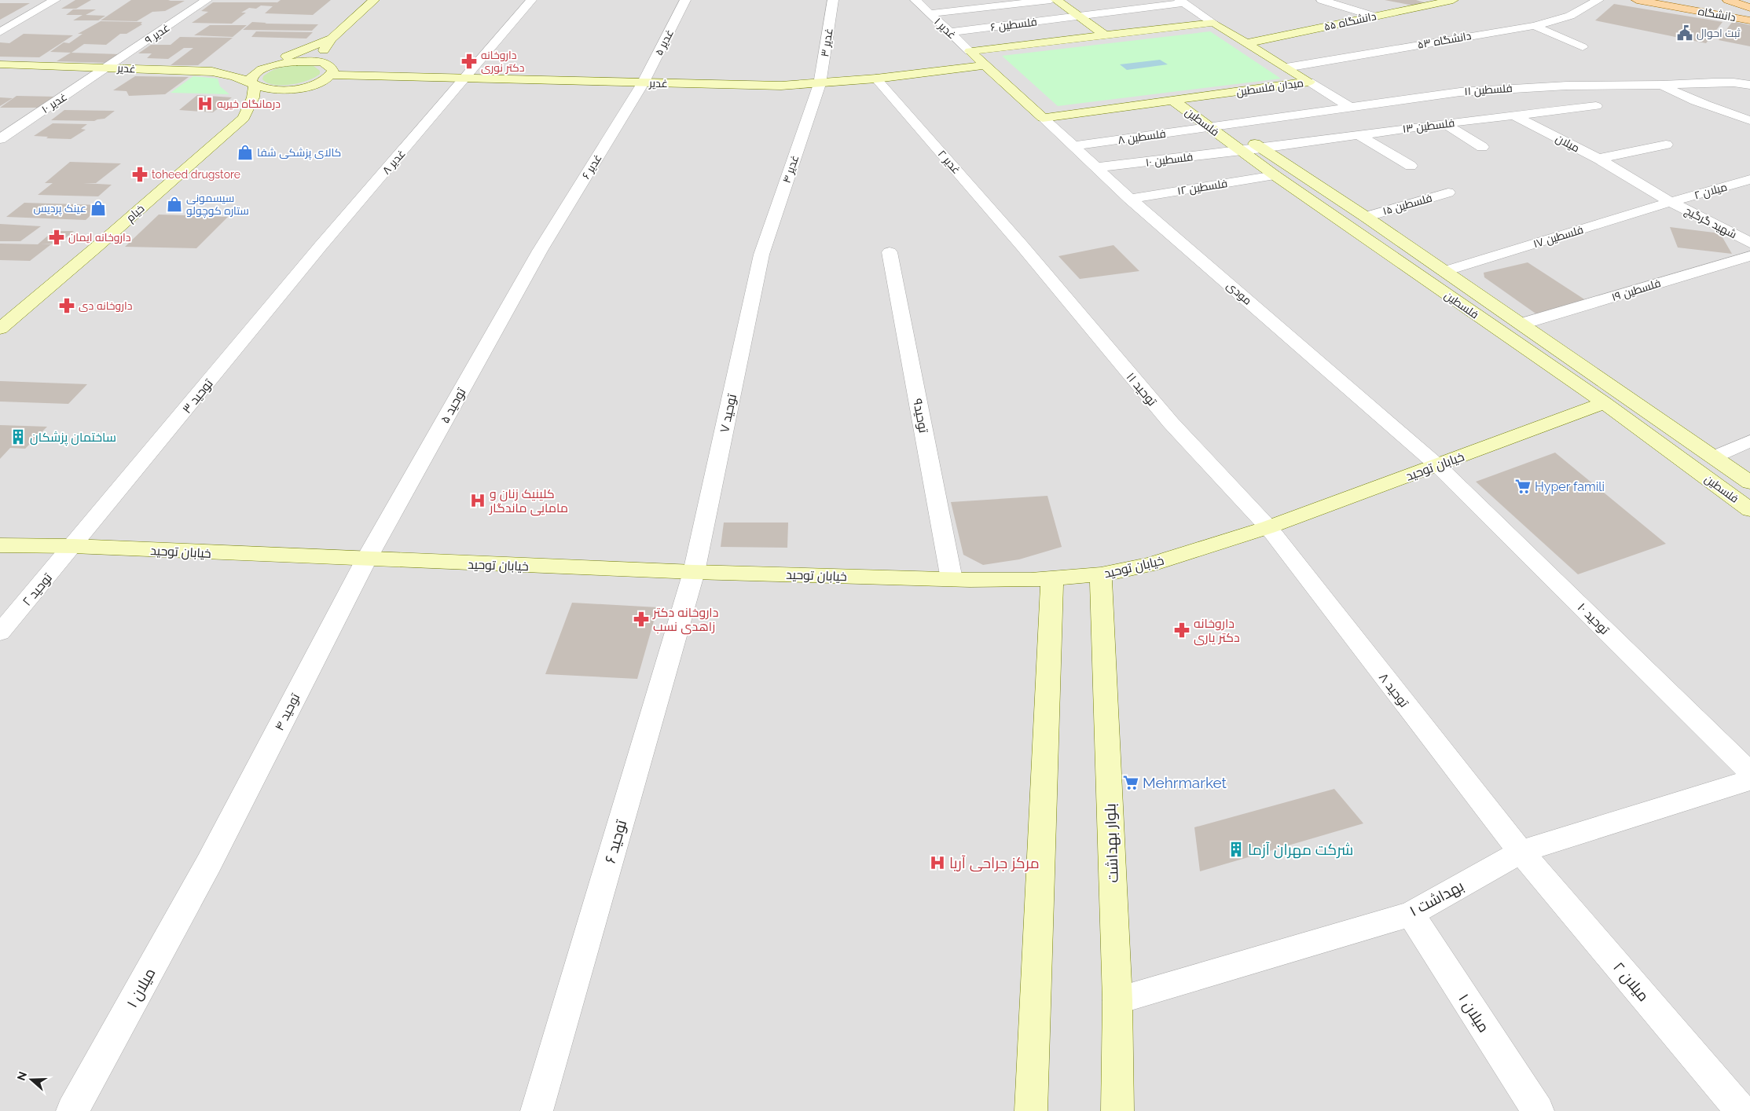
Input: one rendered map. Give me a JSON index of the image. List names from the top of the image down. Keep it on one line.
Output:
{"streets":{"main road":["دانشگاه"],"street":["دانشگاه ۵۵","فلسطین ۶","غدیر ۱","غدیر ۹","دانشگاه ۵۳","غدیر ۵","غدیر ۳","غدیر","میدان فلسطین","فلسطین ۱۱","غدیر ۱۰","فلسطین","فلسطین ۱۳","فلسطین ۸","میلان","فلسطین ۱۰","غدیر ۸","غدیر ۲","غدیر ۶","غدیر ۴","فلسطین ۱۲","میلان ۲","فلسطین ۱۵","خیام","شهید گرگیج","فلسطین ۱۷","فلسطین ۱۹","مودی","توحید ۱۱","توحید ۳","توحید ۵","توحید ۷","توحید۹","خیابان توحید","توحید ۲","توحید ۱۰","توحید ۸","توحید ۴","توحید ۶","بلوار بهداشت","بهداشت ۱","میلان ۱"]},"crossings":[["دانشگاه ۵۵","میدان فلسطین"],["فلسطین ۶","غدیر ۱"],["غدیر ۹","غدیر"],["غدیر ۹","غدیر ۱۰"],["دانشگاه ۵۳","میدان فلسطین"],["غدیر ۵","غدیر"],["غدیر ۵","غدیر ۶"],["غدیر ۳","غدیر"],["غدیر ۳","غدیر ۴"],["غدیر","غدیر ۱۰"],["غدیر","غدیر ۸"],["غدیر","غدیر ۲"],["غدیر","غدیر ۶"],["غدیر","غدیر ۴"],["غدیر","خیام"],["میدان فلسطین","فلسطین"],["میدان فلسطین","مودی"],["فلسطین ۱۱","فلسطین"],["فلسطین ۱۱","فلسطین ۸"],["فلسطین ۱۱","میلان"],["فلسطین","فلسطین ۱۳"],["فلسطین","فلسطین ۸"],["فلسطین","فلسطین ۱۰"],["فلسطین","فلسطین ۱۲"],["فلسطین","فلسطین ۱۵"],["فلسطین","فلسطین ۱۷"],["فلسطین","فلسطین ۱۹"],["فلسطین","خیابان توحید"],["فلسطین ۱۳","میلان"],["فلسطین ۱۳","فلسطین ۱۰"],["فلسطین ۸","مودی"],["میلان","میلان ۲"],["میلان","شهید گرگیج"],["میلان","فلسطین ۱۷"],["فلسطین ۱۰","مودی"],["غدیر ۸","توحید ۳"],["غدیر ۲","توحید ۱۱"],["غدیر ۶","توحید ۵"],["غدیر ۴","توحید ۷"],["فلسطین ۱۲","مودی"],["میلان ۲","شهید گرگیج"],["میلان ۲","فلسطین ۱۷"],["میلان ۲","توحید ۸"],["میلان ۲","بهداشت ۱"],["شهید گرگیج","فلسطین ۱۷"],["مودی","خیابان توحید"],["مودی","توحید ۱۰"],["توحید ۱۱","خیابان توحید"],["توحید ۱۱","توحید ۸"],["توحید ۳","خیابان توحید"],["توحید ۳","توحید ۲"],["توحید ۵","خیابان توحید"],["توحید ۵","توحید ۴"],["توحید ۷","خیابان توحید"],["توحید ۷","توحید ۶"],["توحید۹","خیابان توحید"],["خیابان توحید","توحید ۲"],["خیابان توحید","توحید ۱۰"],["خیابان توحید","توحید ۸"],["خیابان توحید","توحید ۴"],["خیابان توحید","توحید ۶"],["خیابان توحید","بلوار بهداشت"],["توحید ۸","بهداشت ۱"],["توحید ۴","میلان ۱"],["بلوار بهداشت","بهداشت ۱"],["بهداشت ۱","میلان ۱"]],"places":{"public building":["ثبت احوال"],"pharmacy":["داروخانه دکتر نوری","toheed drugstore","داروخانه ایمان","داروخانه دی","داروخانه دکتر زاهدی نسب","داروخانه دکتر یاری"],"hospital":["درمانگاه خیریه","کلینیک زنان و مامایی ماندگار","مرکز جراحی آریا"],"shop":["کالای پزشکی شفا","سیسمونی ستاره کوچولو","عینک پردیس"],"building":["ساختمان پزشکان","شرکت مهران آزما"],"supermarket":["Hyper famili","Mehrmarket"]},"north":"left"}
